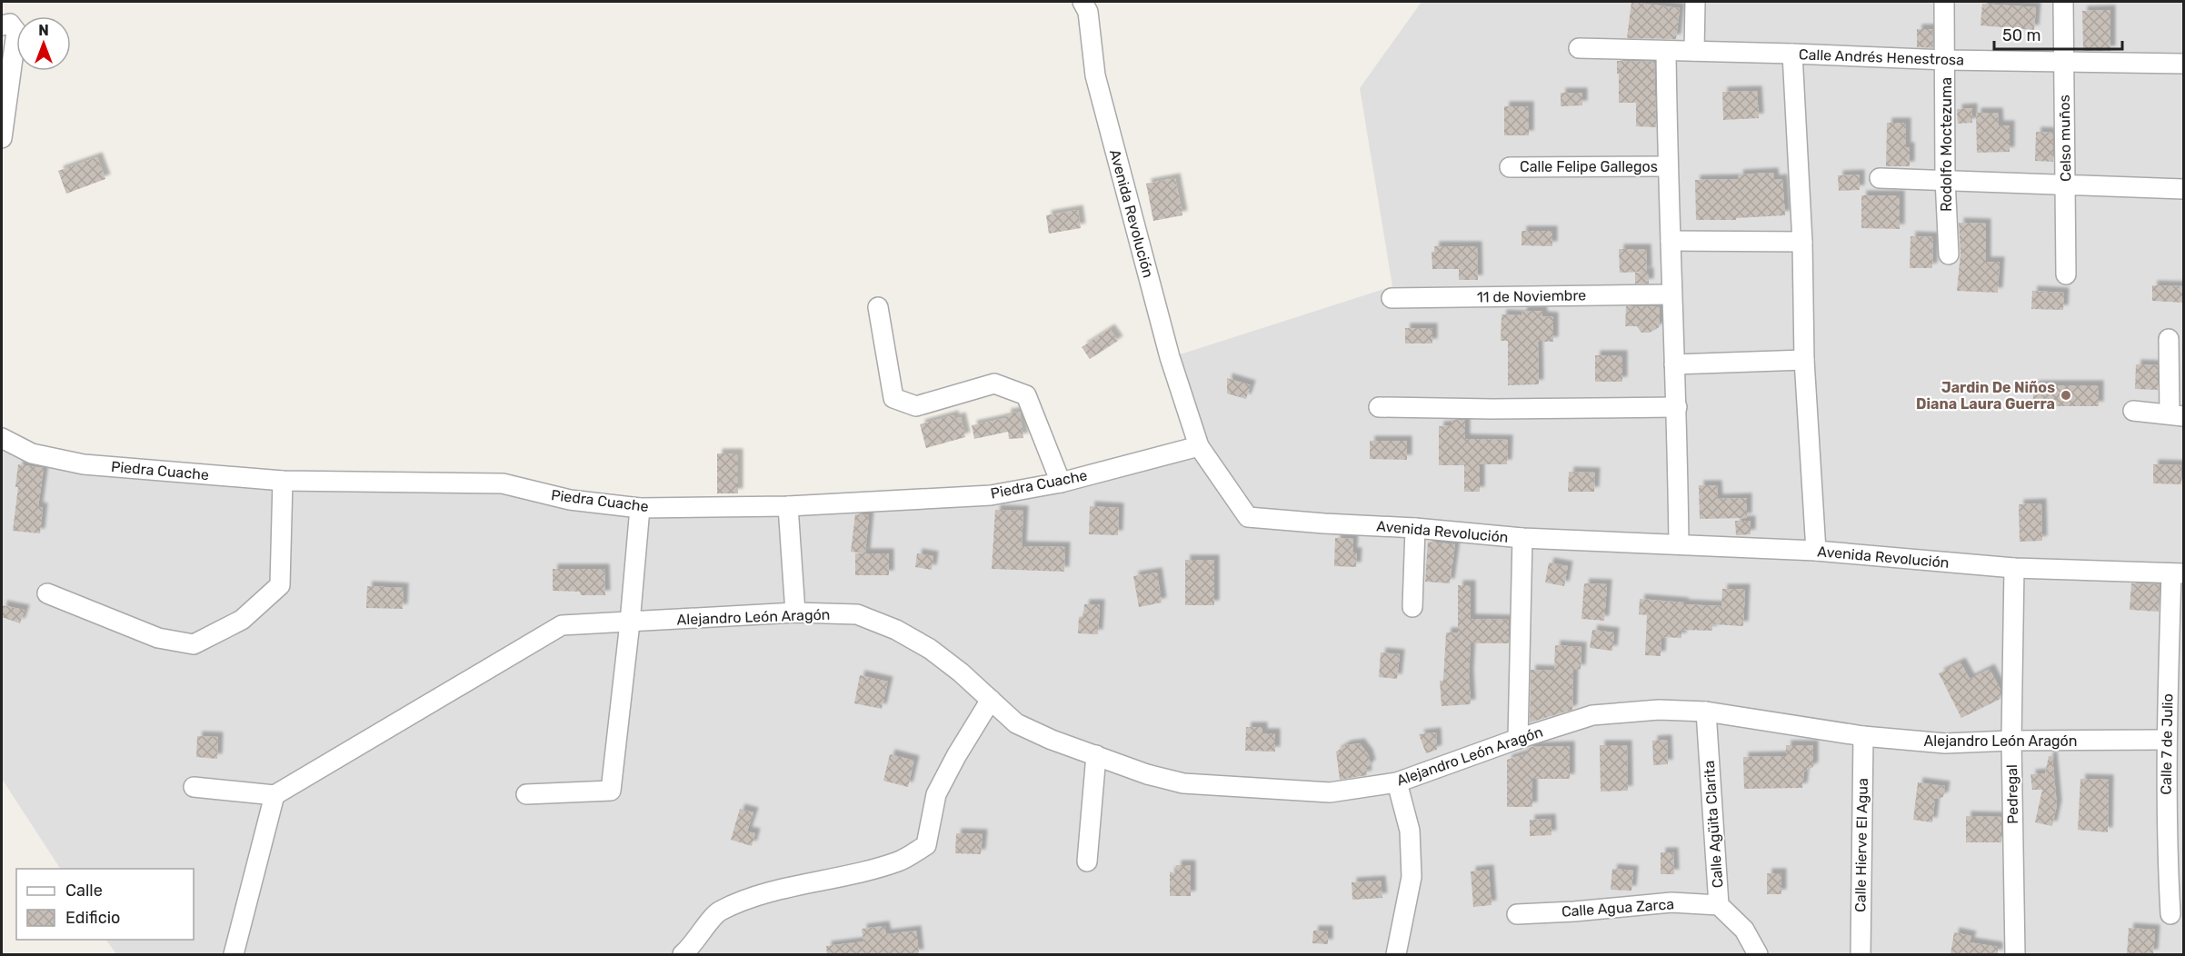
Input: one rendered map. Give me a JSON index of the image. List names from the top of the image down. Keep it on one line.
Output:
{"streets":{"street":["Calle Andrés Henestrosa","Celso muños","Rodolfo Moctezuma","Calle Felipe Gallegos","Avenida Revolución","11 de Noviembre","Piedra Cuache","Alejandro León Aragón","Calle 7 de Julio","Pedregal","Calle Agüita Clarita","Calle Hierve El Agua","Calle Agua Zarca"]},"crossings":[["Calle Andrés Henestrosa","Celso muños"],["Calle Andrés Henestrosa","Rodolfo Moctezuma"],["Avenida Revolución","Piedra Cuache"],["Avenida Revolución","Calle 7 de Julio"],["Avenida Revolución","Pedregal"],["Alejandro León Aragón","Calle 7 de Julio"],["Alejandro León Aragón","Pedregal"],["Alejandro León Aragón","Calle Agüita Clarita"],["Alejandro León Aragón","Calle Hierve El Agua"],["Calle Agüita Clarita","Calle Agua Zarca"]],"places":["Jardin De Niños Diana Laura Guerra"],"legend":["Calle","Edificio"],"scale_bar":"50 m","north":"top"}
